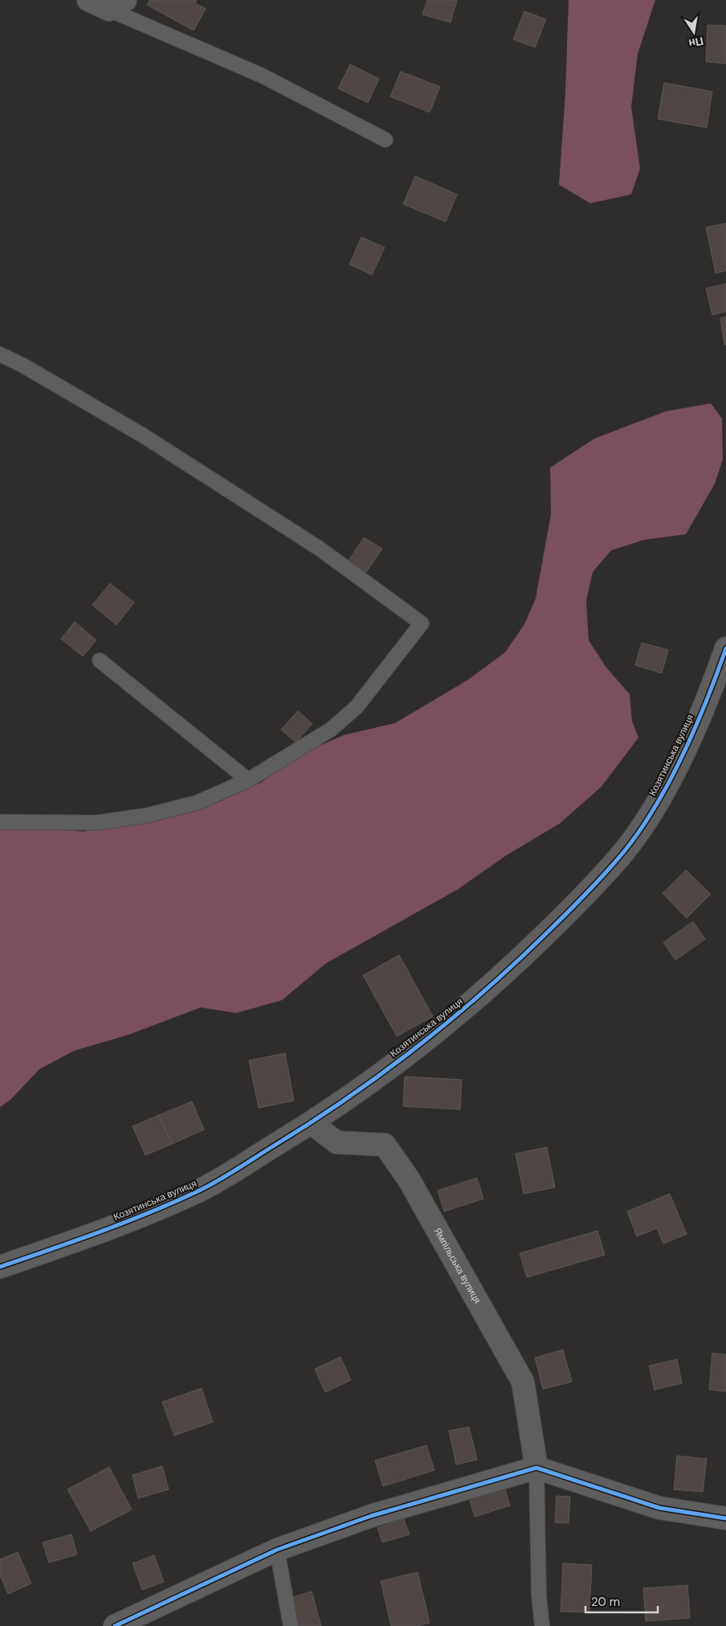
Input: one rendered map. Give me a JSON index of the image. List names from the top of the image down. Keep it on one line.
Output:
{"streets":{"street":["Козятинська вулиця","Ямпільська вулиця"]},"crossings":[["Козятинська вулиця","Ямпільська вулиця"]],"scale_bar":"20 m","north":"bottom"}
